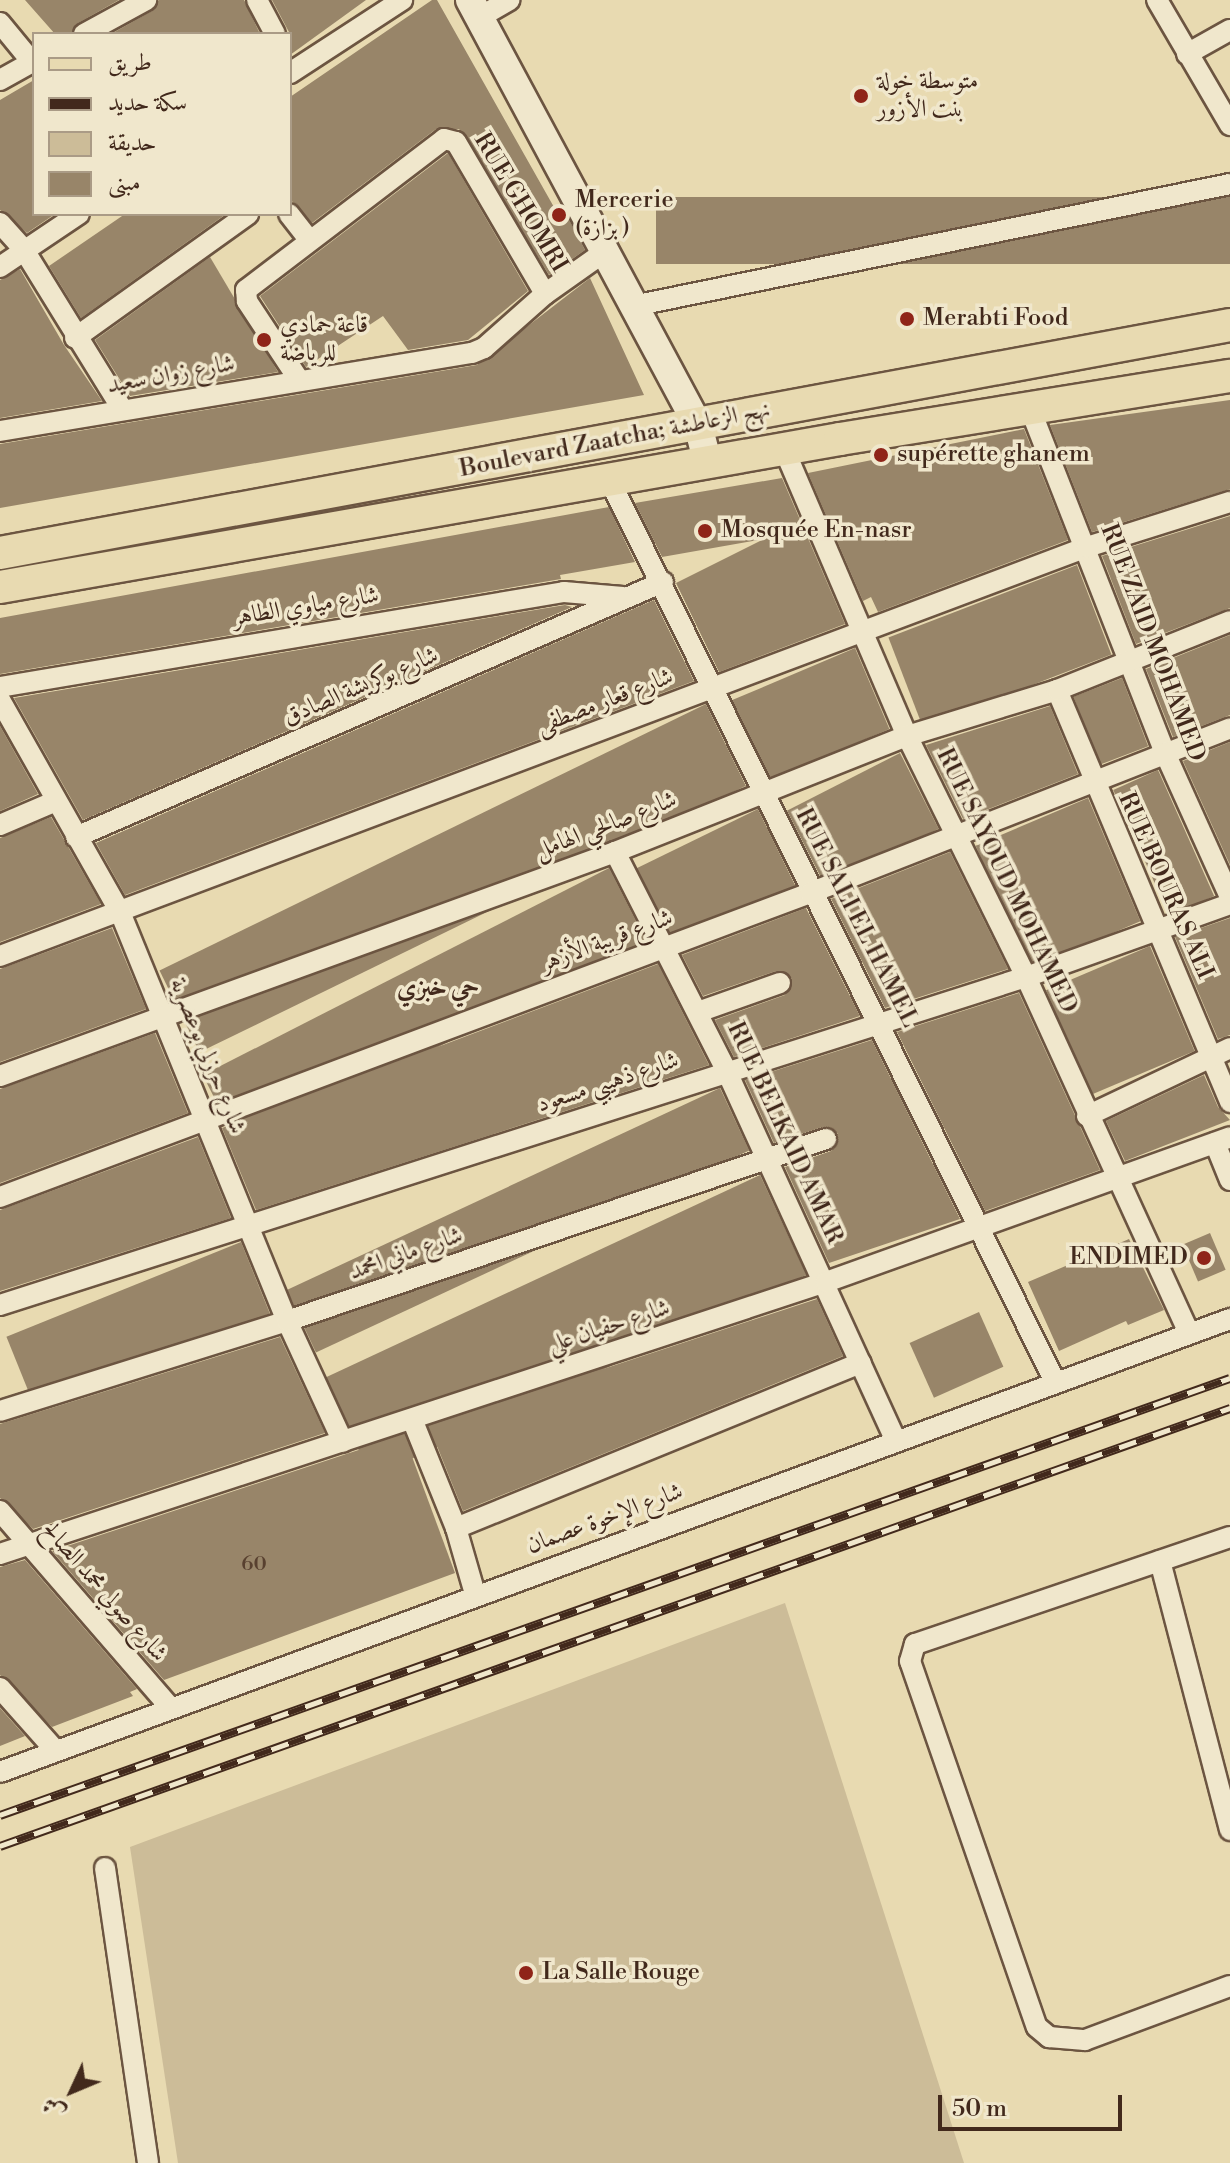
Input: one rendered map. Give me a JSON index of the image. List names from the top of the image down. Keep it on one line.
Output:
{"streets":{"main road":["Boulevard Zaatcha; نهج الزعاطشة"],"street":["RUE GHOMRI","شارع زوان سعيد","شارع مياوي الطاهر","RUE ZAID MOHAMED","شارع بوكريشة الصادق","شارع قعار مصطفى","شارع صالحي الهامل","RUE SAYOUD MOHAMED","RUE BOURAS ALI","RUE SALI EL HAMEL","شارع قريبة الأزهر","شارع حرزلي بوعصرية","شارع ذهيبي مسعود","RUE BELKAID AMAR","شارع ماني امحمد","شارع حفيان علي","شارع الإخوة عصمان","شارع صولي محمد الصالح"]},"crossings":[["RUE GHOMRI","شارع زوان سعيد"],["Boulevard Zaatcha; نهج الزعاطشة","RUE ZAID MOHAMED"],["Boulevard Zaatcha; نهج الزعاطشة","RUE SAYOUD MOHAMED"],["Boulevard Zaatcha; نهج الزعاطشة","RUE SALI EL HAMEL"],["شارع مياوي الطاهر","شارع بوكريشة الصادق"],["RUE ZAID MOHAMED","شارع قعار مصطفى"],["RUE ZAID MOHAMED","شارع صالحي الهامل"],["RUE ZAID MOHAMED","شارع قريبة الأزهر"],["شارع بوكريشة الصادق","RUE SALI EL HAMEL"],["شارع بوكريشة الصادق","شارع حرزلي بوعصرية"],["شارع قعار مصطفى","RUE SAYOUD MOHAMED"],["شارع قعار مصطفى","RUE SALI EL HAMEL"],["شارع قعار مصطفى","شارع حرزلي بوعصرية"],["شارع صالحي الهامل","RUE SAYOUD MOHAMED"],["شارع صالحي الهامل","RUE BOURAS ALI"],["شارع صالحي الهامل","RUE SALI EL HAMEL"],["شارع صالحي الهامل","شارع حرزلي بوعصرية"],["شارع صالحي الهامل","RUE BELKAID AMAR"],["RUE SAYOUD MOHAMED","شارع قريبة الأزهر"],["RUE SAYOUD MOHAMED","شارع ذهيبي مسعود"],["RUE SAYOUD MOHAMED","شارع حفيان علي"],["RUE SAYOUD MOHAMED","شارع الإخوة عصمان"],["RUE BOURAS ALI","شارع قريبة الأزهر"],["RUE BOURAS ALI","شارع ذهيبي مسعود"],["RUE SALI EL HAMEL","شارع قريبة الأزهر"],["RUE SALI EL HAMEL","شارع ذهيبي مسعود"],["RUE SALI EL HAMEL","شارع حفيان علي"],["RUE SALI EL HAMEL","شارع الإخوة عصمان"],["شارع قريبة الأزهر","شارع حرزلي بوعصرية"],["شارع قريبة الأزهر","RUE BELKAID AMAR"],["شارع حرزلي بوعصرية","شارع ذهيبي مسعود"],["شارع حرزلي بوعصرية","شارع ماني امحمد"],["شارع حرزلي بوعصرية","شارع حفيان علي"],["شارع ذهيبي مسعود","RUE BELKAID AMAR"],["RUE BELKAID AMAR","شارع ماني امحمد"],["RUE BELKAID AMAR","شارع حفيان علي"],["RUE BELKAID AMAR","شارع الإخوة عصمان"],["شارع حفيان علي","شارع صولي محمد الصالح"],["شارع الإخوة عصمان","شارع صولي محمد الصالح"]],"districts":["حي خبزي"],"places":["متوسطة خولة بنت الأزور","Mercerie (بزازة )","Merabti Food","قاعة حمادي للرياضة","supérette ghanem","Mosquée En-nasr","ENDIMED","La Salle Rouge"],"house_numbers":["60"],"legend":["طريق","سكة حديد","حديقة","مبنى"],"scale_bar":"50 m","north":"bottom left"}
